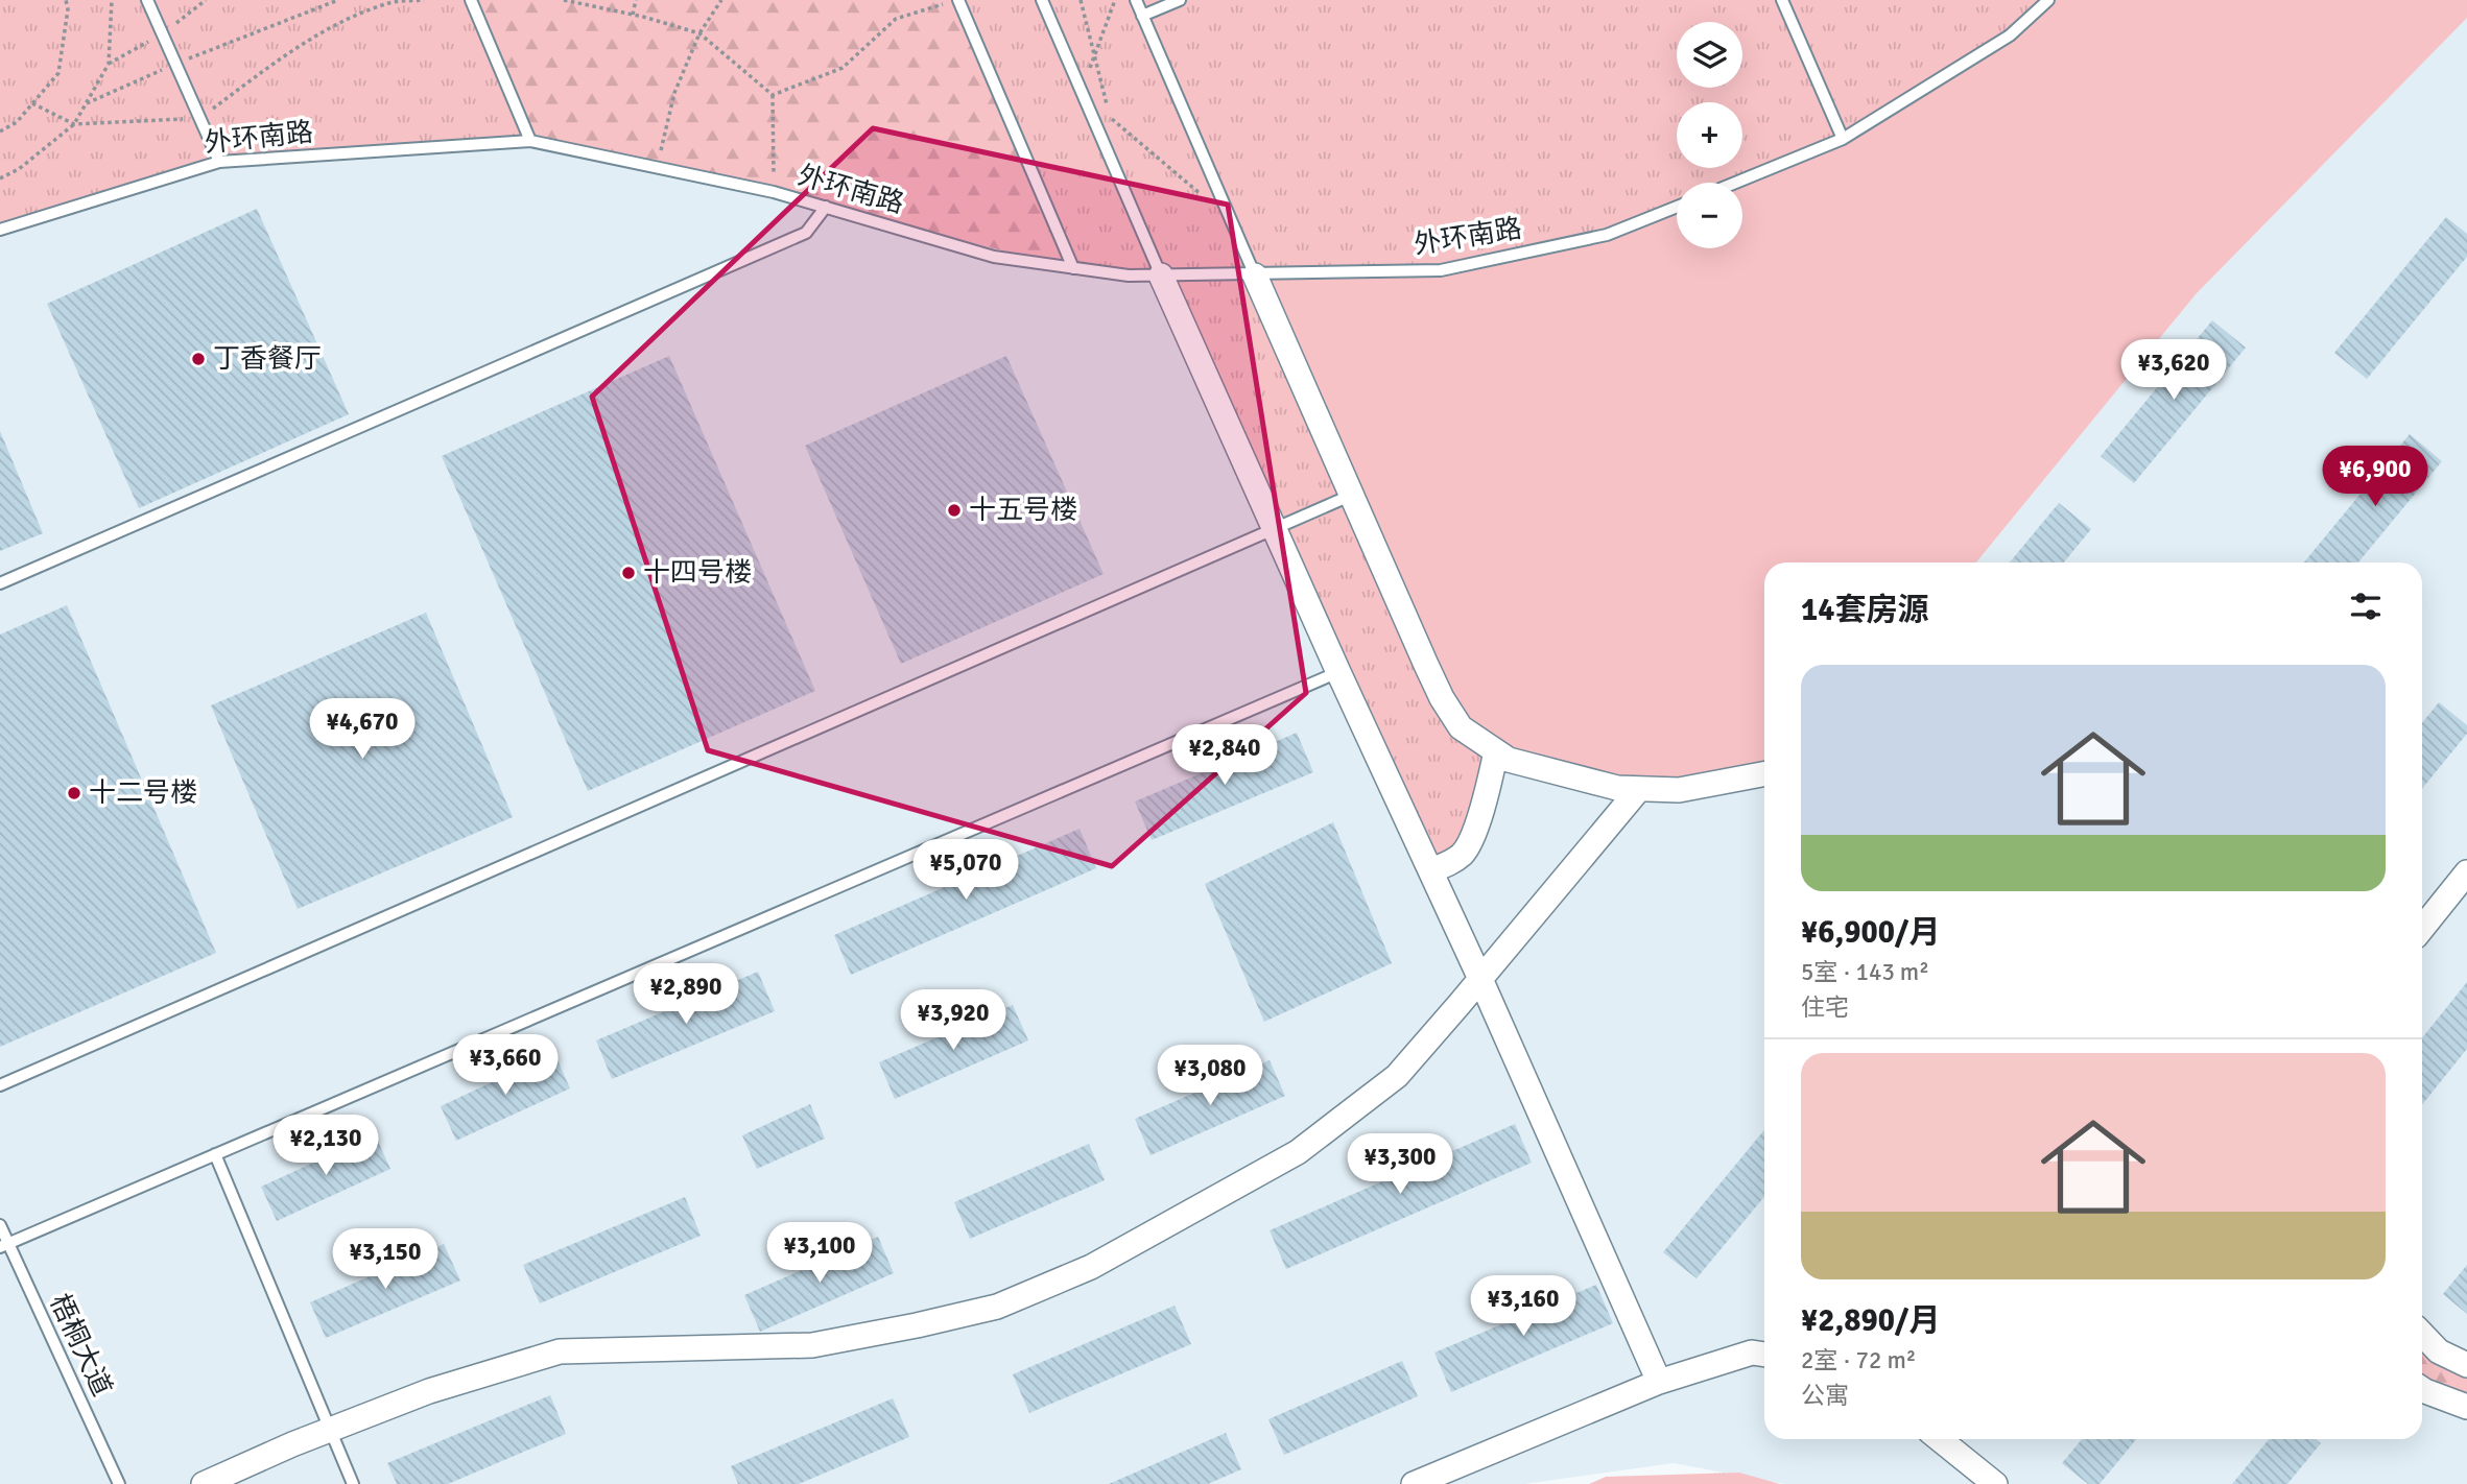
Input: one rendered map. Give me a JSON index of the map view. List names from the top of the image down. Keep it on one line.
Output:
{"streets":{"lane":["外环南路","梧桐大道"]},"places":["丁香餐厅","十五号楼","十四号楼","十二号楼"],"page":{"map_buttons":["+","−"],"price":["¥3,620","¥6,900","¥4,670","¥2,840","¥5,070","¥2,890","¥3,920","¥3,660","¥3,080","¥2,130","¥3,300","¥3,100","¥3,150","¥3,160"],"heading":"14套房源","list":[{"name":"¥6,900/月","note":"5室 · 143 m² · 住宅"},{"name":"¥2,890/月","note":"2室 · 72 m² · 公寓"}]}}
